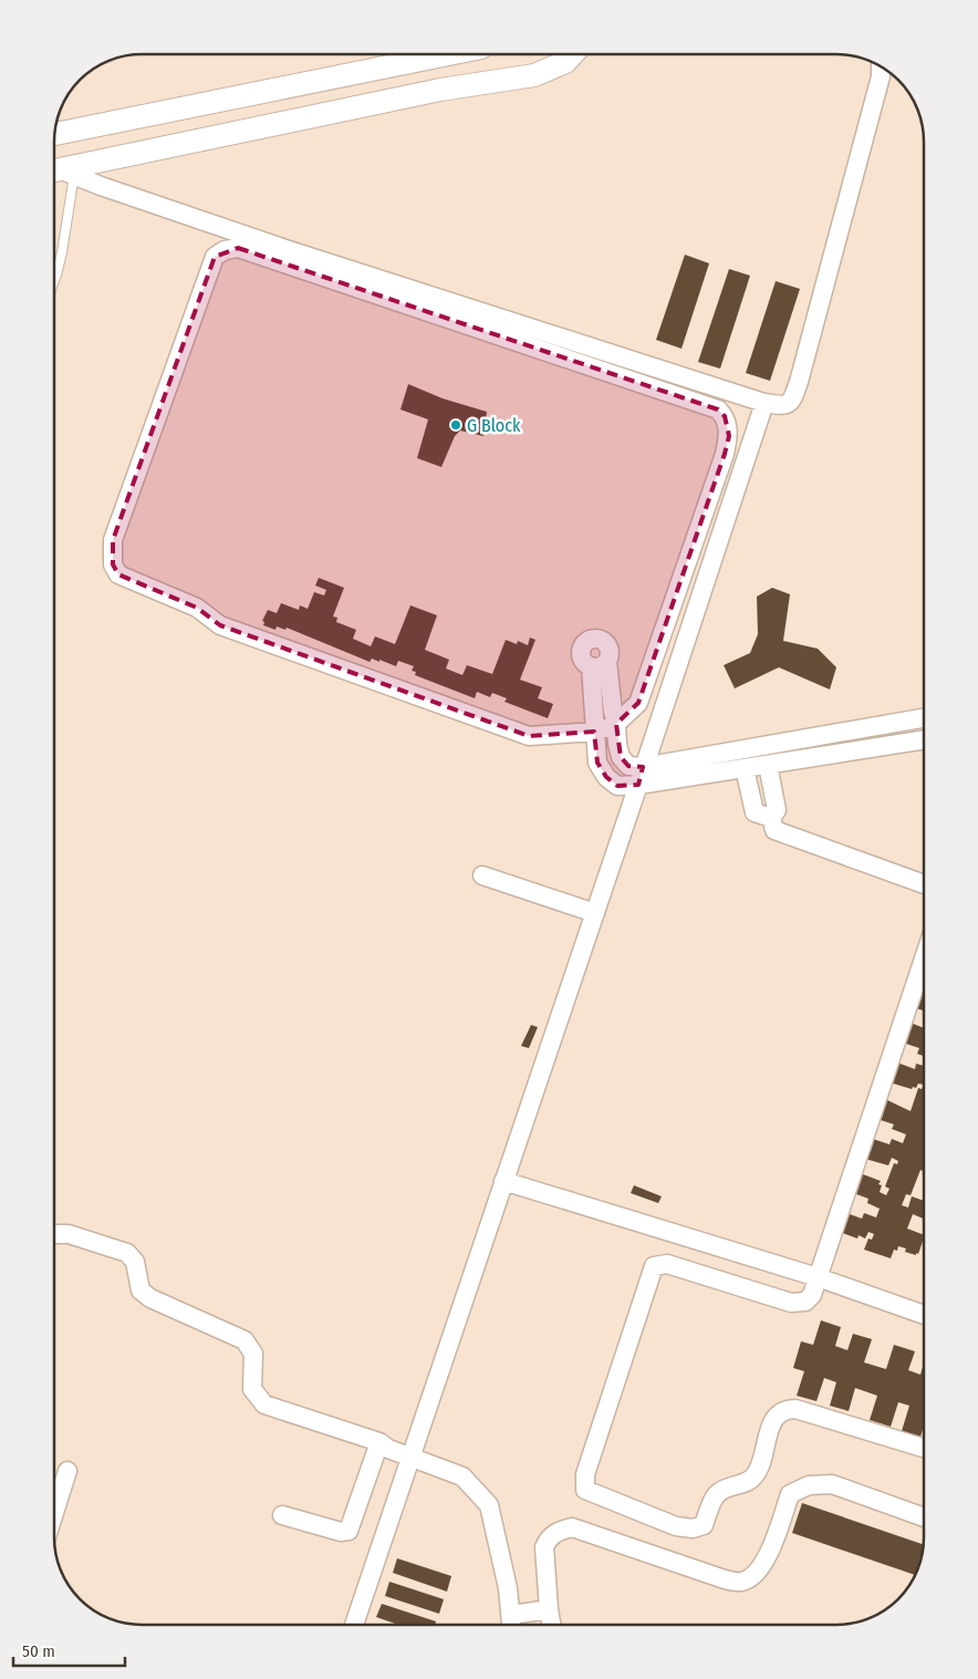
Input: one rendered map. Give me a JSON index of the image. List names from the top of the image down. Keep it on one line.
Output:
{"places":["G Block"],"scale_bar":"50 m"}
